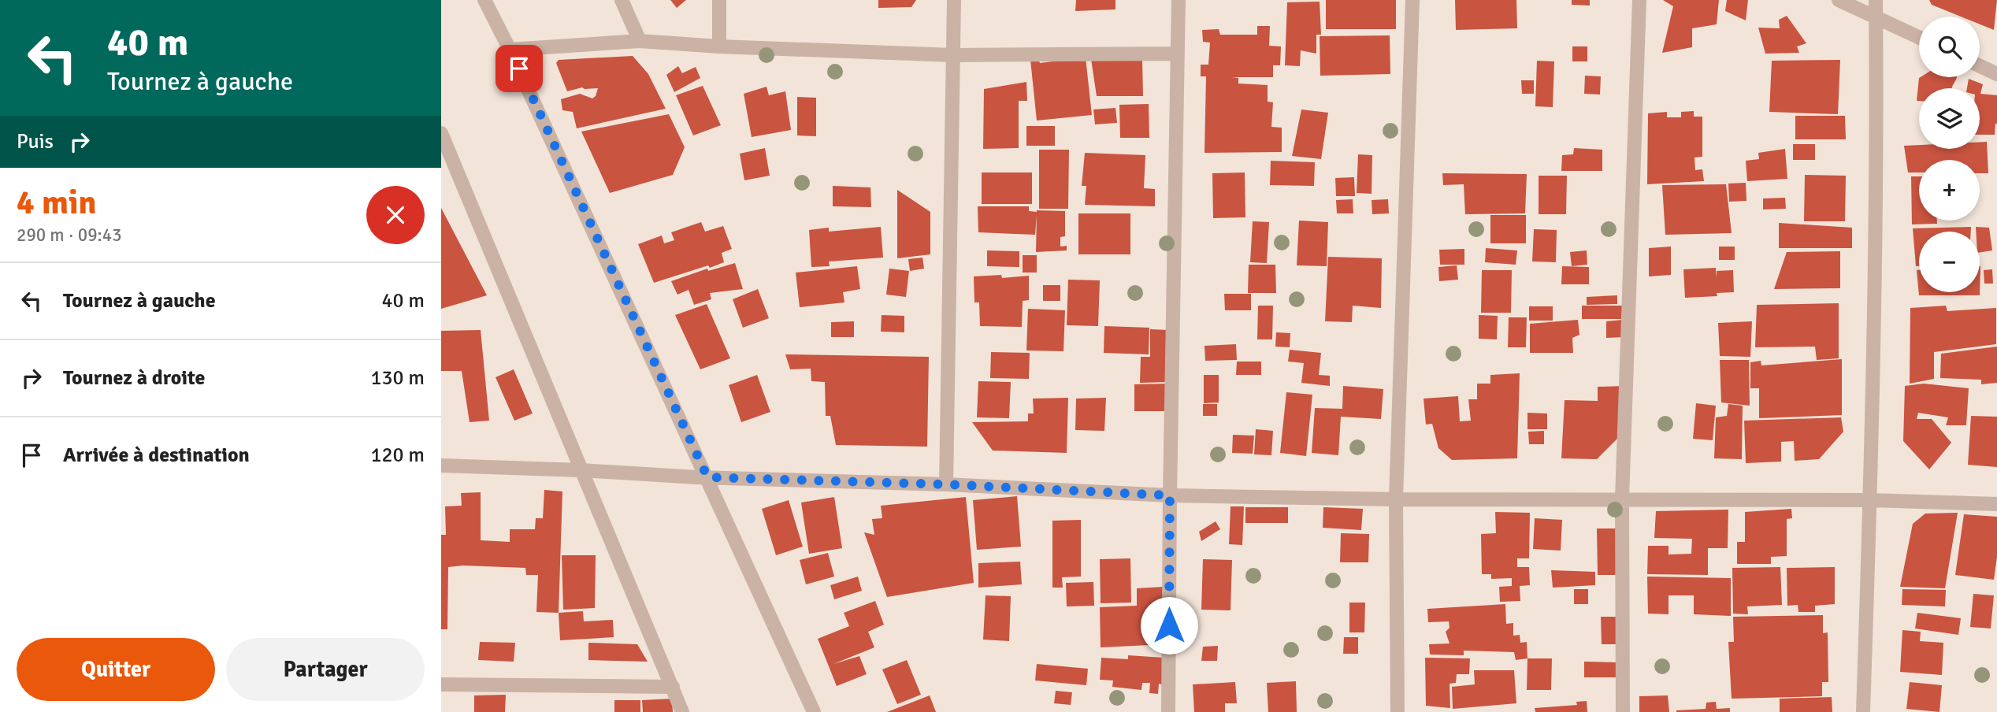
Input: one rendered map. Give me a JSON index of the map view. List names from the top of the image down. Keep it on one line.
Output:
{"page":{"turn":["40 m","Tournez à gauche"],"map_buttons":["+","−"],"then":"Puis","heading":["4 min","290 m · 09:43"],"list":[{"name":"Tournez à gauche","value":"40 m"},{"name":"Tournez à droite","value":"130 m"},{"name":"Arrivée à destination","value":"120 m"}],"buttons":["Quitter","Partager"]}}
